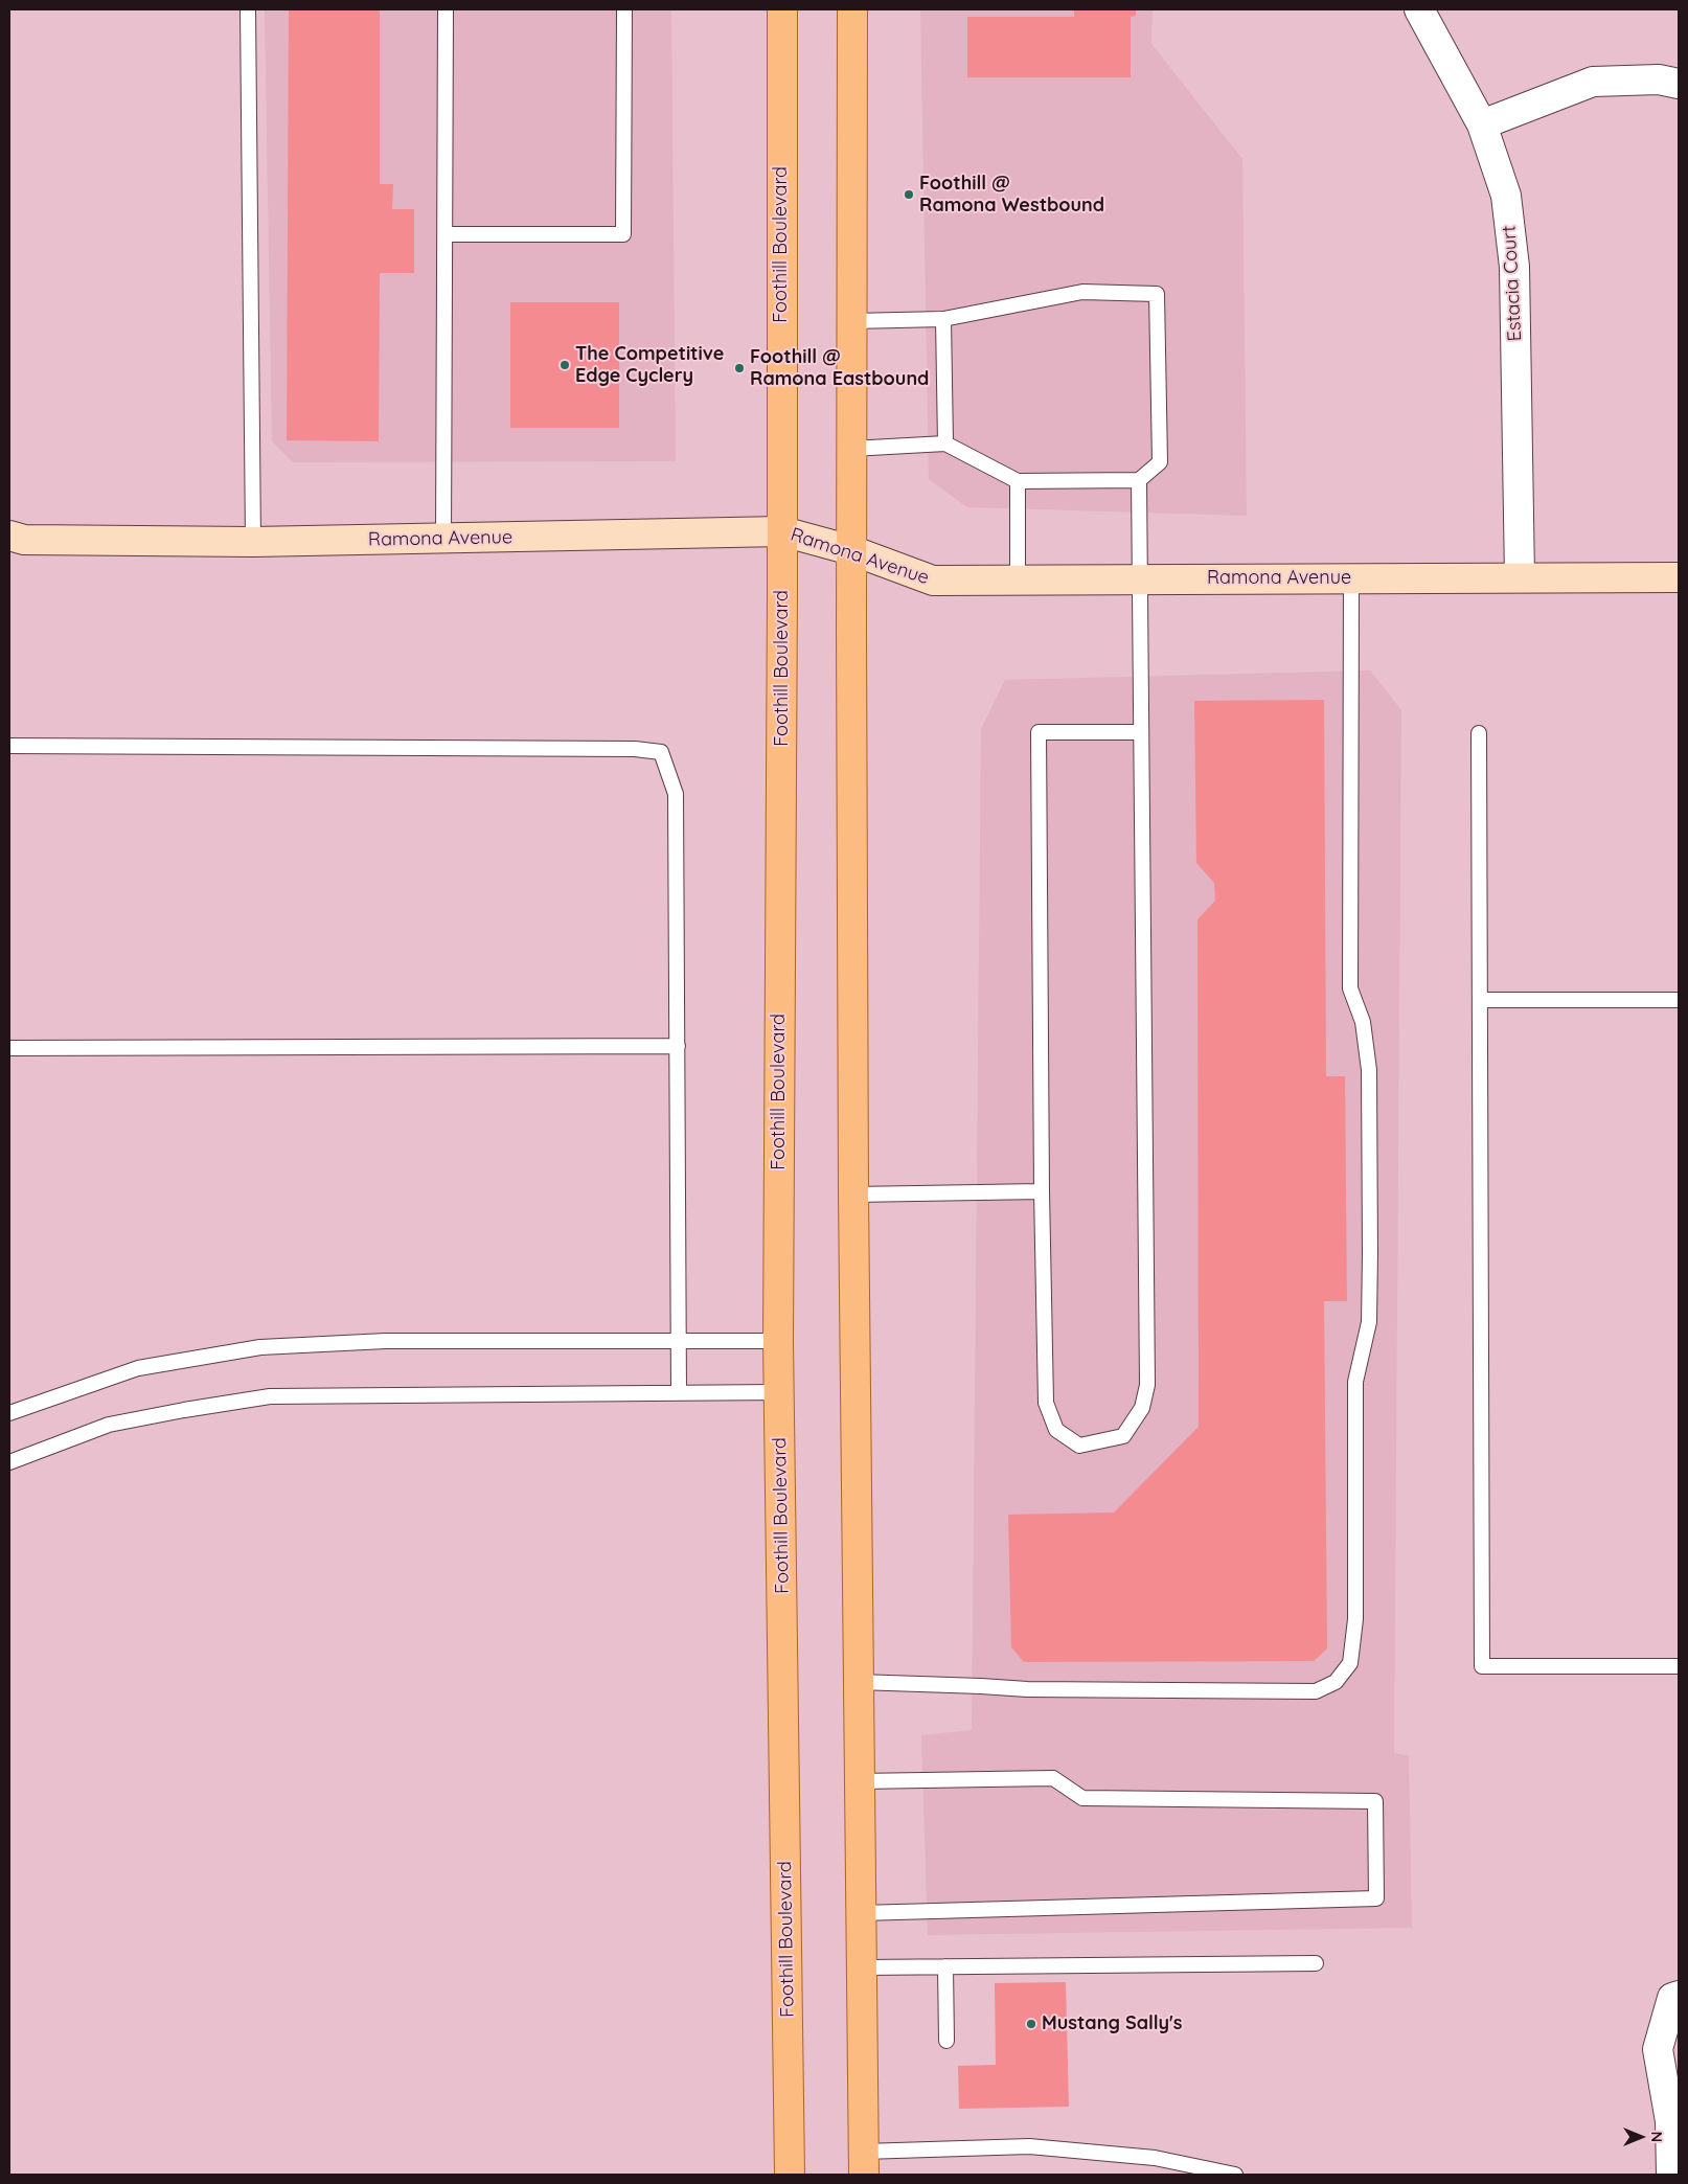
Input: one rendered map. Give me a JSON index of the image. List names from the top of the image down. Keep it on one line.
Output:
{"streets":{"main road":["Foothill Boulevard"],"street":["Estacia Court","Ramona Avenue"]},"crossings":[["Foothill Boulevard","Ramona Avenue"],["Estacia Court","Ramona Avenue"]],"places":["Foothill @ Ramona Westbound","The Competitive Edge Cyclery","Foothill @ Ramona Eastbound","Mustang Sally's"],"north":"right"}
